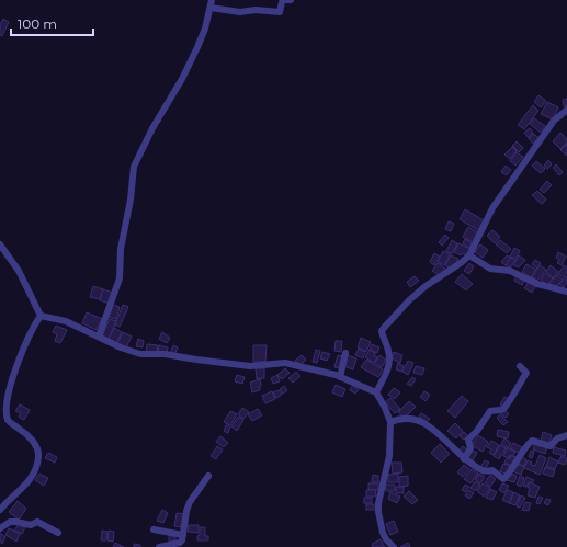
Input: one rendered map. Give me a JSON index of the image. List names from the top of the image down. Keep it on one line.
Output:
{"scale_bar":"100 m"}
